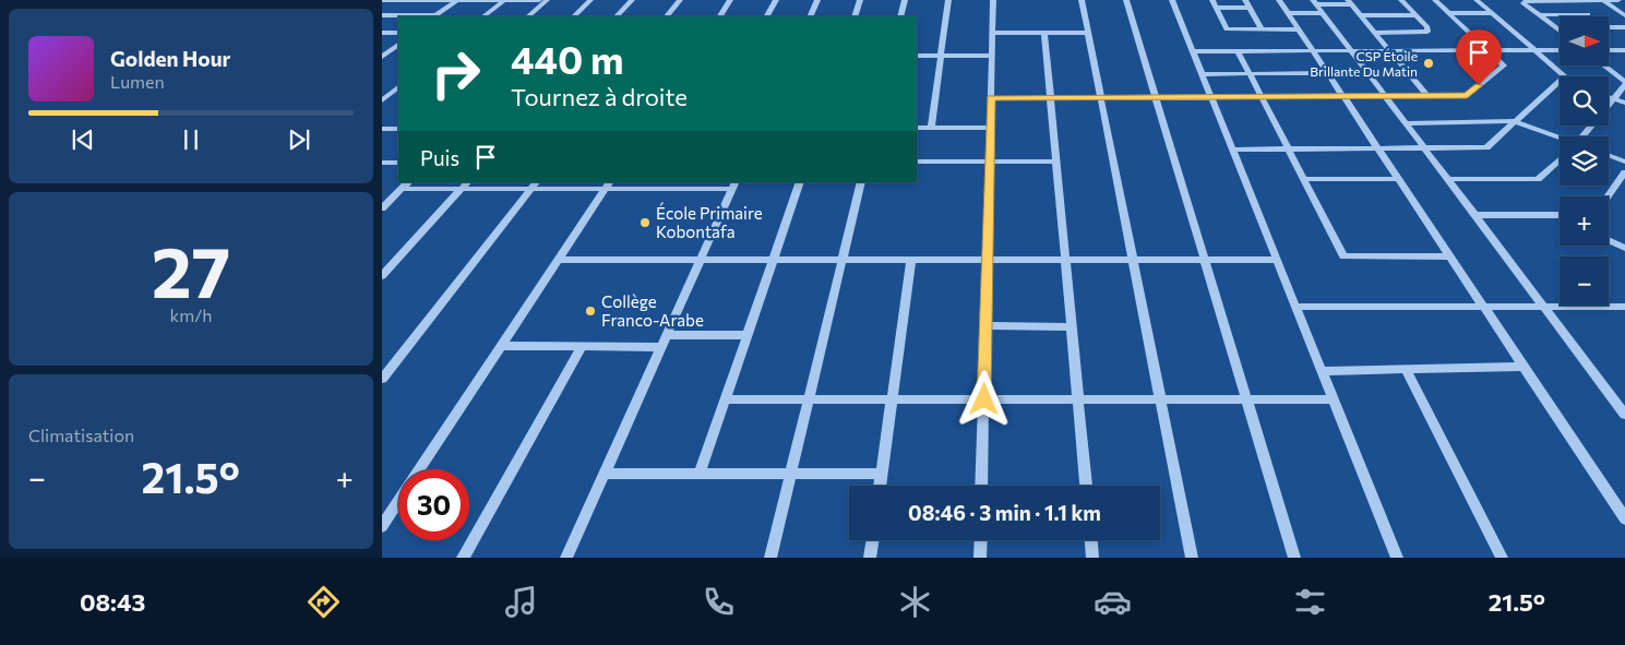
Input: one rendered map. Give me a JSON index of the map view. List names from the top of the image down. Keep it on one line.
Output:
{"places":["CSP Étoile Brillante Du Matin","École Primaire Kobontafa","Collège Franco-Arabe"],"north":"right","page":{"map_buttons":["+","−"],"turn":["440 m","Tournez à droite"],"song":["Golden Hour","Lumen"],"then":"Puis","tile":[["27","km/h"],"Climatisation"],"heat":["−","21.5°","+"],"limit":"30","trip":"08:46 · 3 min · 1.1 km","tabs":["08:43","21.5°"]}}
